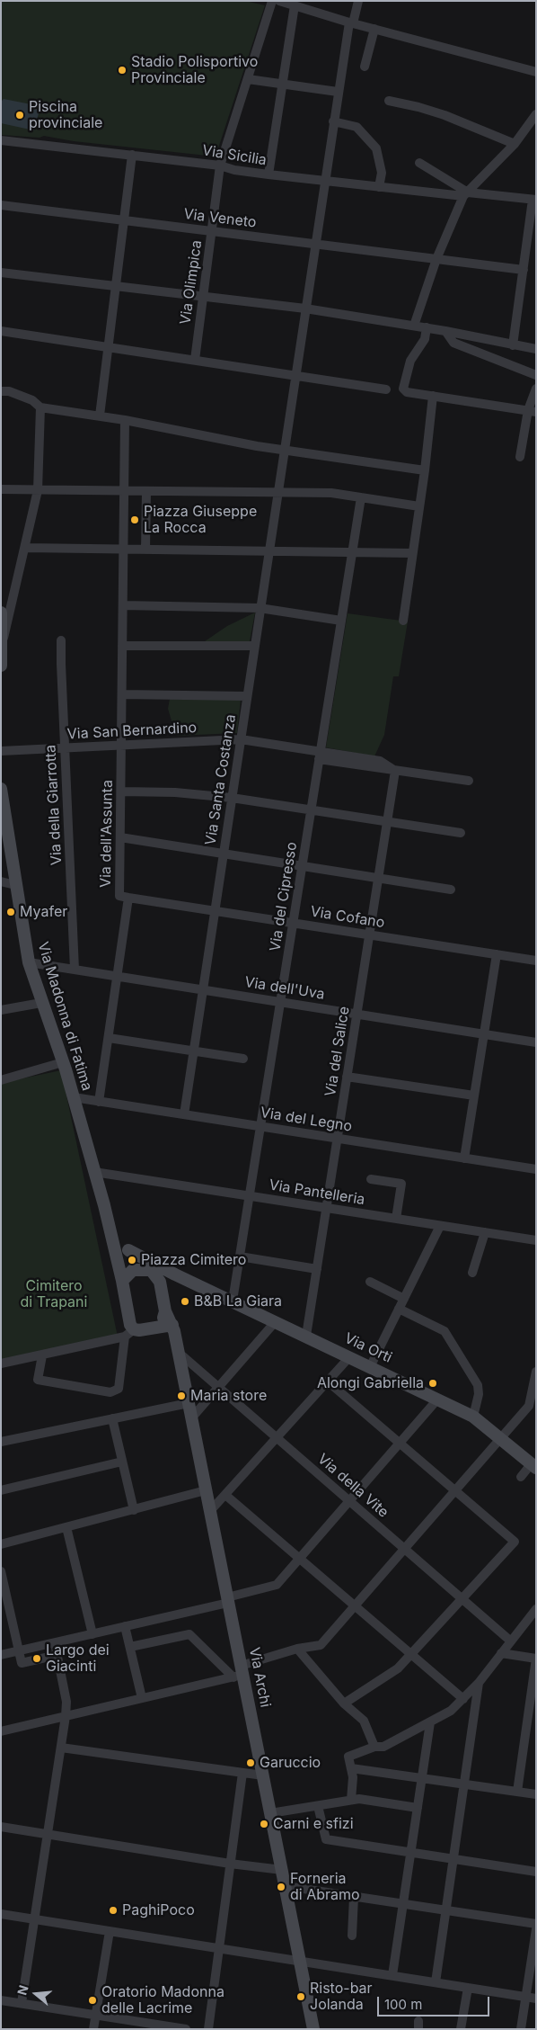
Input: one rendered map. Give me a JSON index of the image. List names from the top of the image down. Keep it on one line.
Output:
{"streets":{"street":["Via Sicilia","Via Veneto","Via Olimpica","Via San Bernardino","Via Santa Costanza","Via della Giarrotta","Via dell'Assunta","Via del Cipresso","Via Cofano","Via dell'Uva","Via Madonna di Fatima","Via del Salice","Via del Legno","Via Pantelleria","Via Orti","Via della Vite","Via Archi"]},"crossings":[["Via Sicilia","Via Olimpica"],["Via Sicilia","Via Santa Costanza"],["Via Veneto","Via Olimpica"],["Via Veneto","Via Santa Costanza"],["Via San Bernardino","Via Santa Costanza"],["Via San Bernardino","Via della Giarrotta"],["Via San Bernardino","Via dell'Assunta"],["Via San Bernardino","Via del Cipresso"],["Via San Bernardino","Via del Salice"],["Via Santa Costanza","Via Cofano"],["Via Santa Costanza","Via dell'Uva"],["Via Santa Costanza","Via del Legno"],["Via della Giarrotta","Via dell'Uva"],["Via dell'Assunta","Via Cofano"],["Via dell'Assunta","Via dell'Uva"],["Via dell'Assunta","Via del Legno"],["Via del Cipresso","Via Cofano"],["Via del Cipresso","Via dell'Uva"],["Via del Cipresso","Via del Legno"],["Via del Cipresso","Via Pantelleria"],["Via del Cipresso","Via Orti"],["Via Cofano","Via del Salice"],["Via dell'Uva","Via Madonna di Fatima"],["Via dell'Uva","Via del Salice"],["Via Madonna di Fatima","Via del Legno"],["Via Madonna di Fatima","Via Pantelleria"],["Via Madonna di Fatima","Via Archi"],["Via del Salice","Via del Legno"],["Via del Salice","Via Pantelleria"],["Via del Salice","Via Orti"],["Via della Vite","Via Archi"]],"parks":["Cimitero di Trapani"],"places":["Stadio Polisportivo Provinciale","Piscina provinciale","Piazza Giuseppe La Rocca","Myafer","Piazza Cimitero","B&B La Giara","Alongi Gabriella","Maria store","Largo dei Giacinti","Garuccio","Carni e sfizi","Forneria di Abramo","PaghiPoco","Risto-bar Jolanda","Oratorio Madonna delle Lacrime"],"scale_bar":"100 m","north":"left"}
